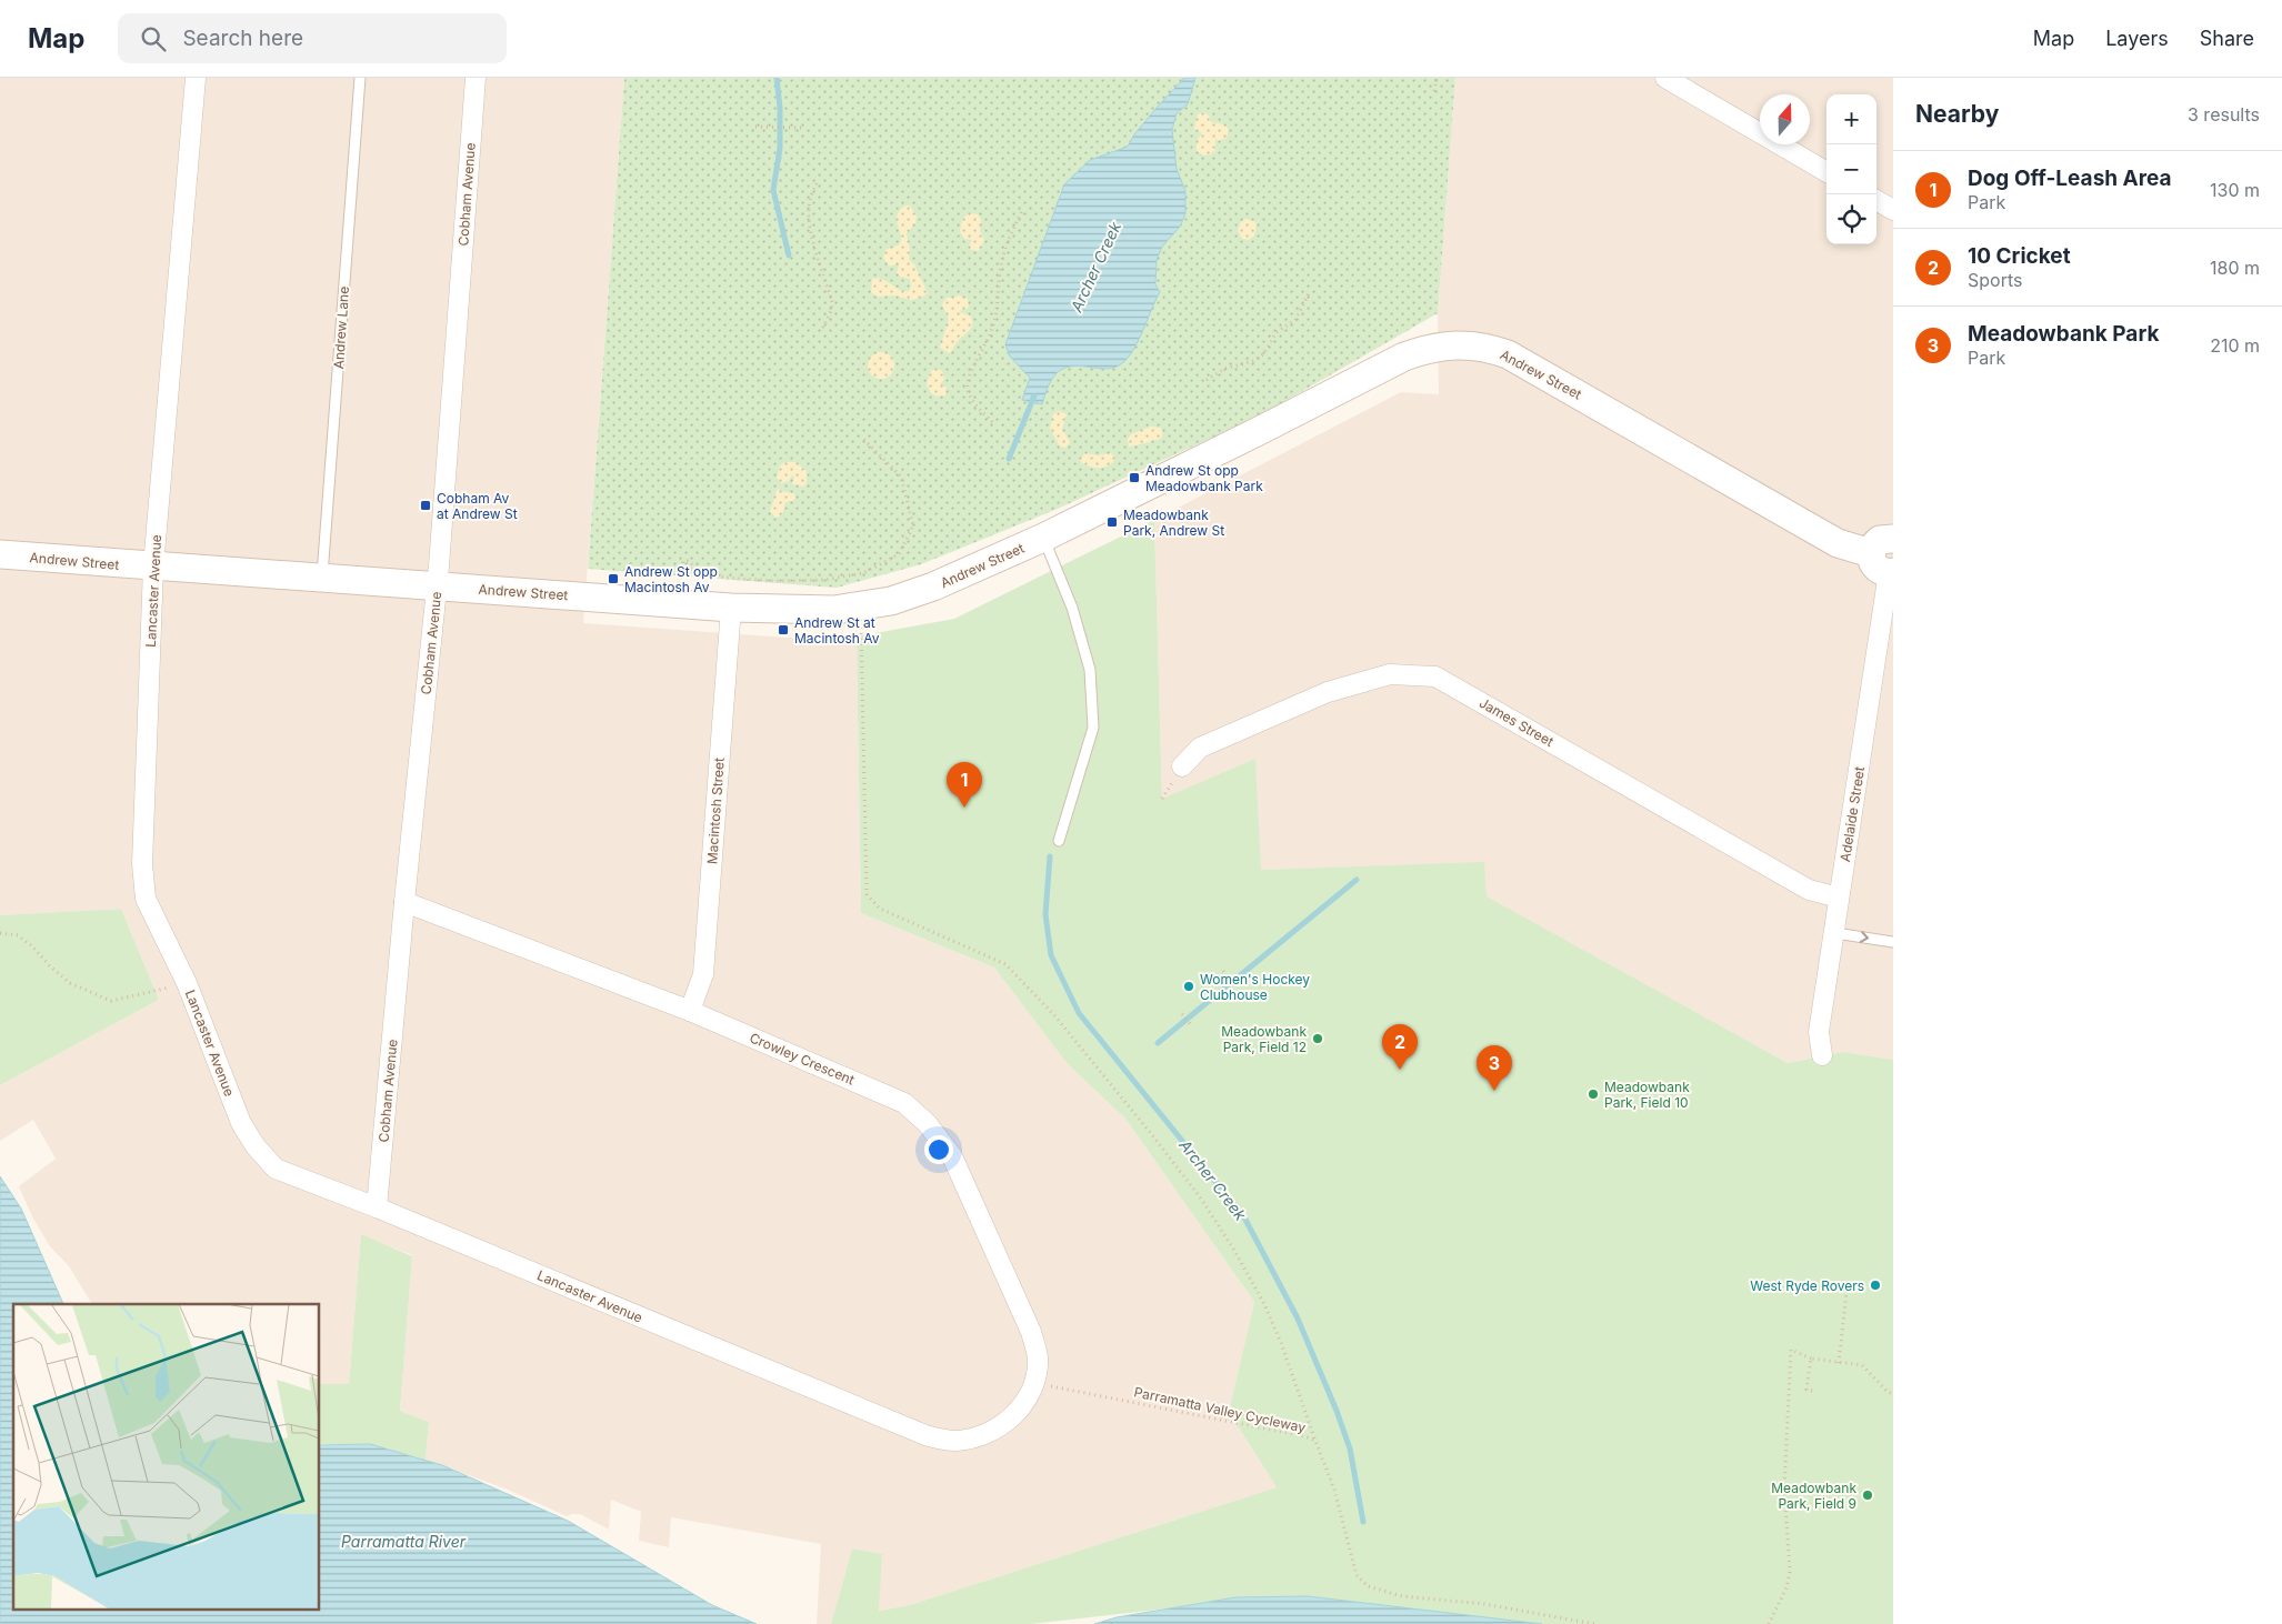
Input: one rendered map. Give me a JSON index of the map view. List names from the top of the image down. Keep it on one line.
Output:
{"streets":{"main road":["Andrew Street"],"street":["Cobham Avenue","Lancaster Avenue","James Street","Macintosh Street","Adelaide Street","Crowley Crescent"],"lane":["Andrew Lane"],"path":["Parramatta Valley Cycleway"]},"crossings":[["Cobham Avenue","Andrew Street"],["Cobham Avenue","Lancaster Avenue"],["Cobham Avenue","Crowley Crescent"],["Andrew Lane","Andrew Street"],["Andrew Street","Lancaster Avenue"],["Andrew Street","Macintosh Street"],["Andrew Street","Adelaide Street"],["Lancaster Avenue","Crowley Crescent"],["Lancaster Avenue","Parramatta Valley Cycleway"],["James Street","Adelaide Street"],["Macintosh Street","Crowley Crescent"],["Crowley Crescent","Parramatta Valley Cycleway"]],"water":["Archer Creek","Parramatta River"],"places":{"transit":["Andrew St opp Meadowbank Park","Cobham Av at Andrew St","Meadowbank Park, Andrew St","Andrew St opp Macintosh Av","Andrew St at Macintosh Av"],"other":["Women's Hockey Clubhouse","Meadowbank Park, Field 12","Meadowbank Park, Field 10","West Ryde Rovers","Meadowbank Park, Field 9"]},"north":"top","page":{"header":"Map","search":"Search here","nav":["Map","Layers","Share"],"heading":["Nearby","3 results"],"map_buttons":["+","−"],"list":[{"mark":"1","name":"Dog Off-Leash Area","note":"Park","value":"130 m"},{"mark":"2","name":"10 Cricket","note":"Sports","value":"180 m"},{"mark":"3","name":"Meadowbank Park","note":"Park","value":"210 m"}],"pins":["1","2","3"]}}
